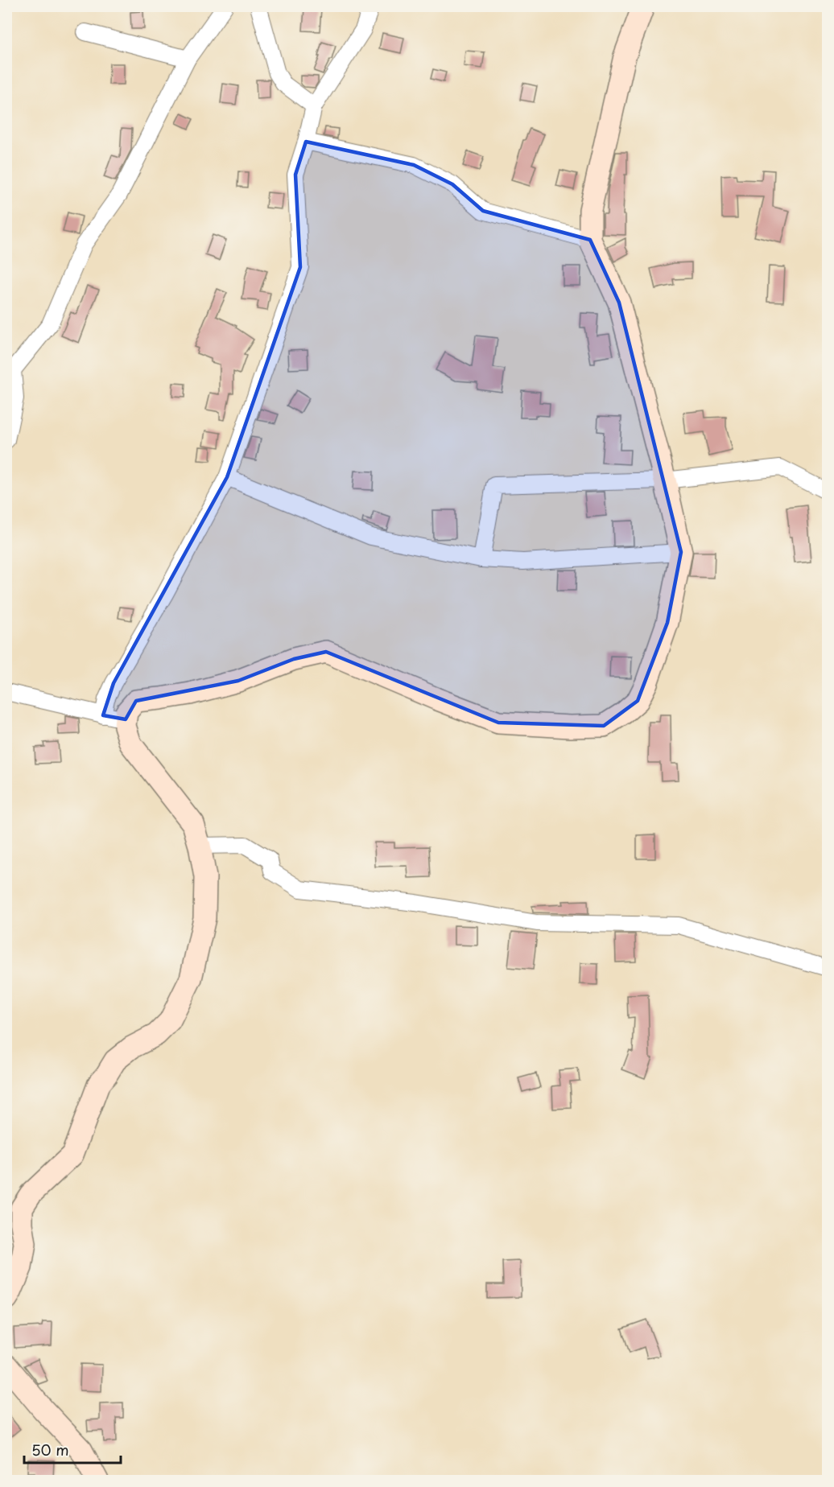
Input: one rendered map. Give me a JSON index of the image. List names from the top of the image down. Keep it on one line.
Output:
{"scale_bar":"50 m"}
